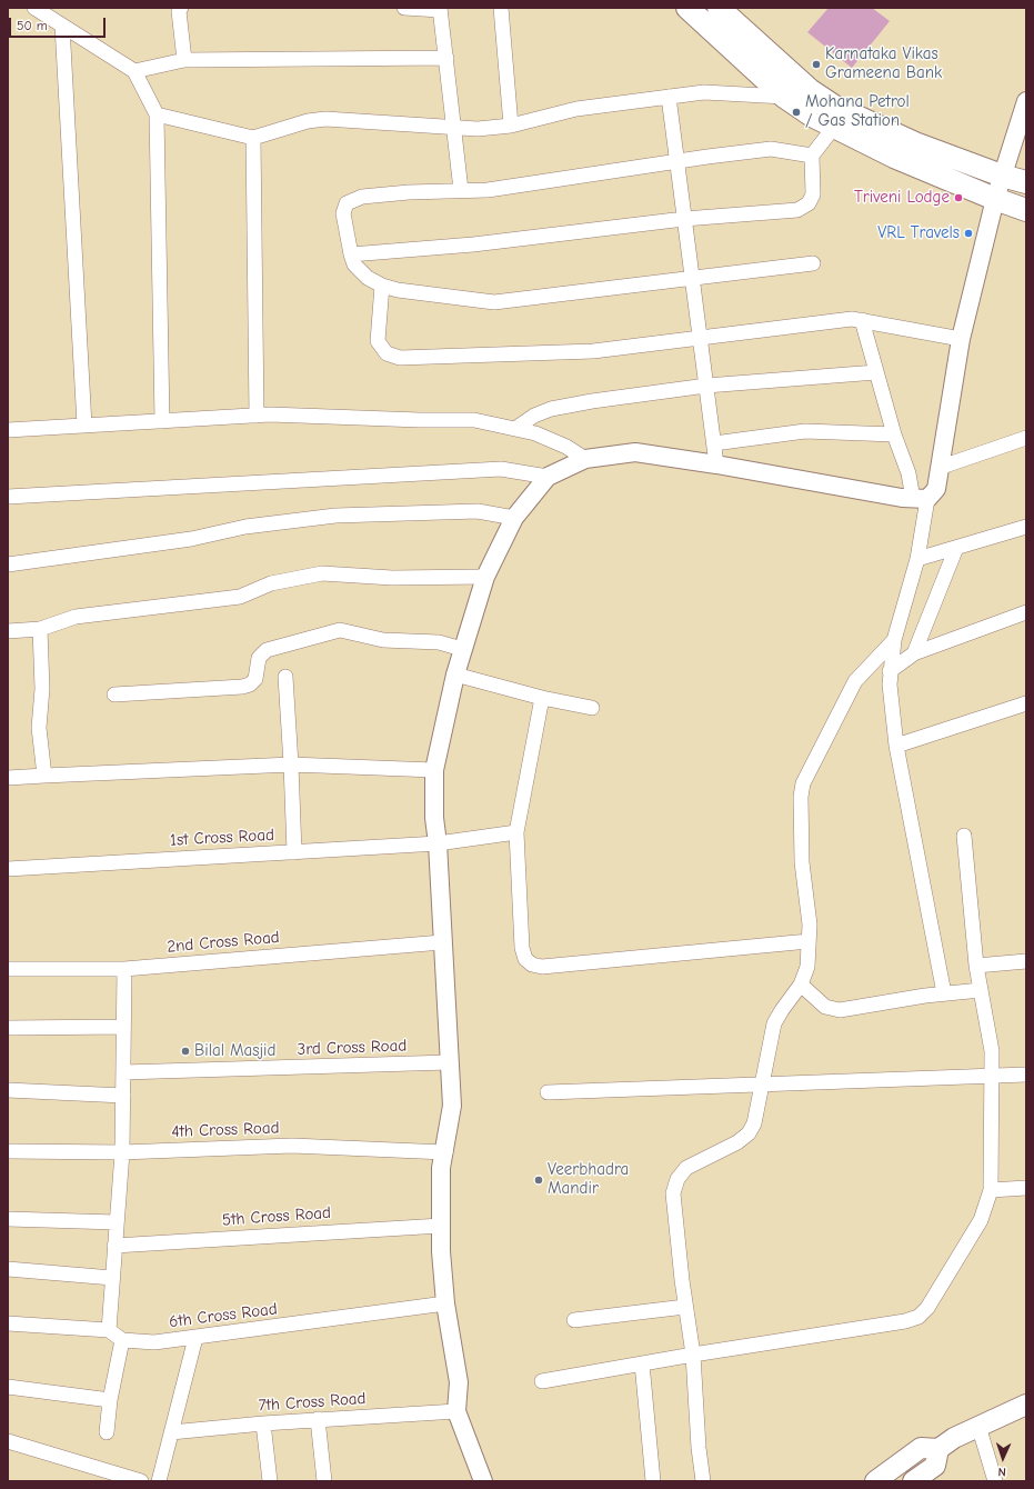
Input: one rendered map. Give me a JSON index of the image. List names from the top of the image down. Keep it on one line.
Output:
{"streets":{"street":["1st Cross Road","2nd Cross Road","3rd Cross Road","4th Cross Road","5th Cross Road","6th Cross Road","7th Cross Road"]},"places":["Karnataka Vikas Grameena Bank","Mohana Petrol / Gas Station","Triveni Lodge","VRL Travels","Bilal Masjid","Veerbhadra Mandir"],"scale_bar":"50 m","north":"bottom"}
